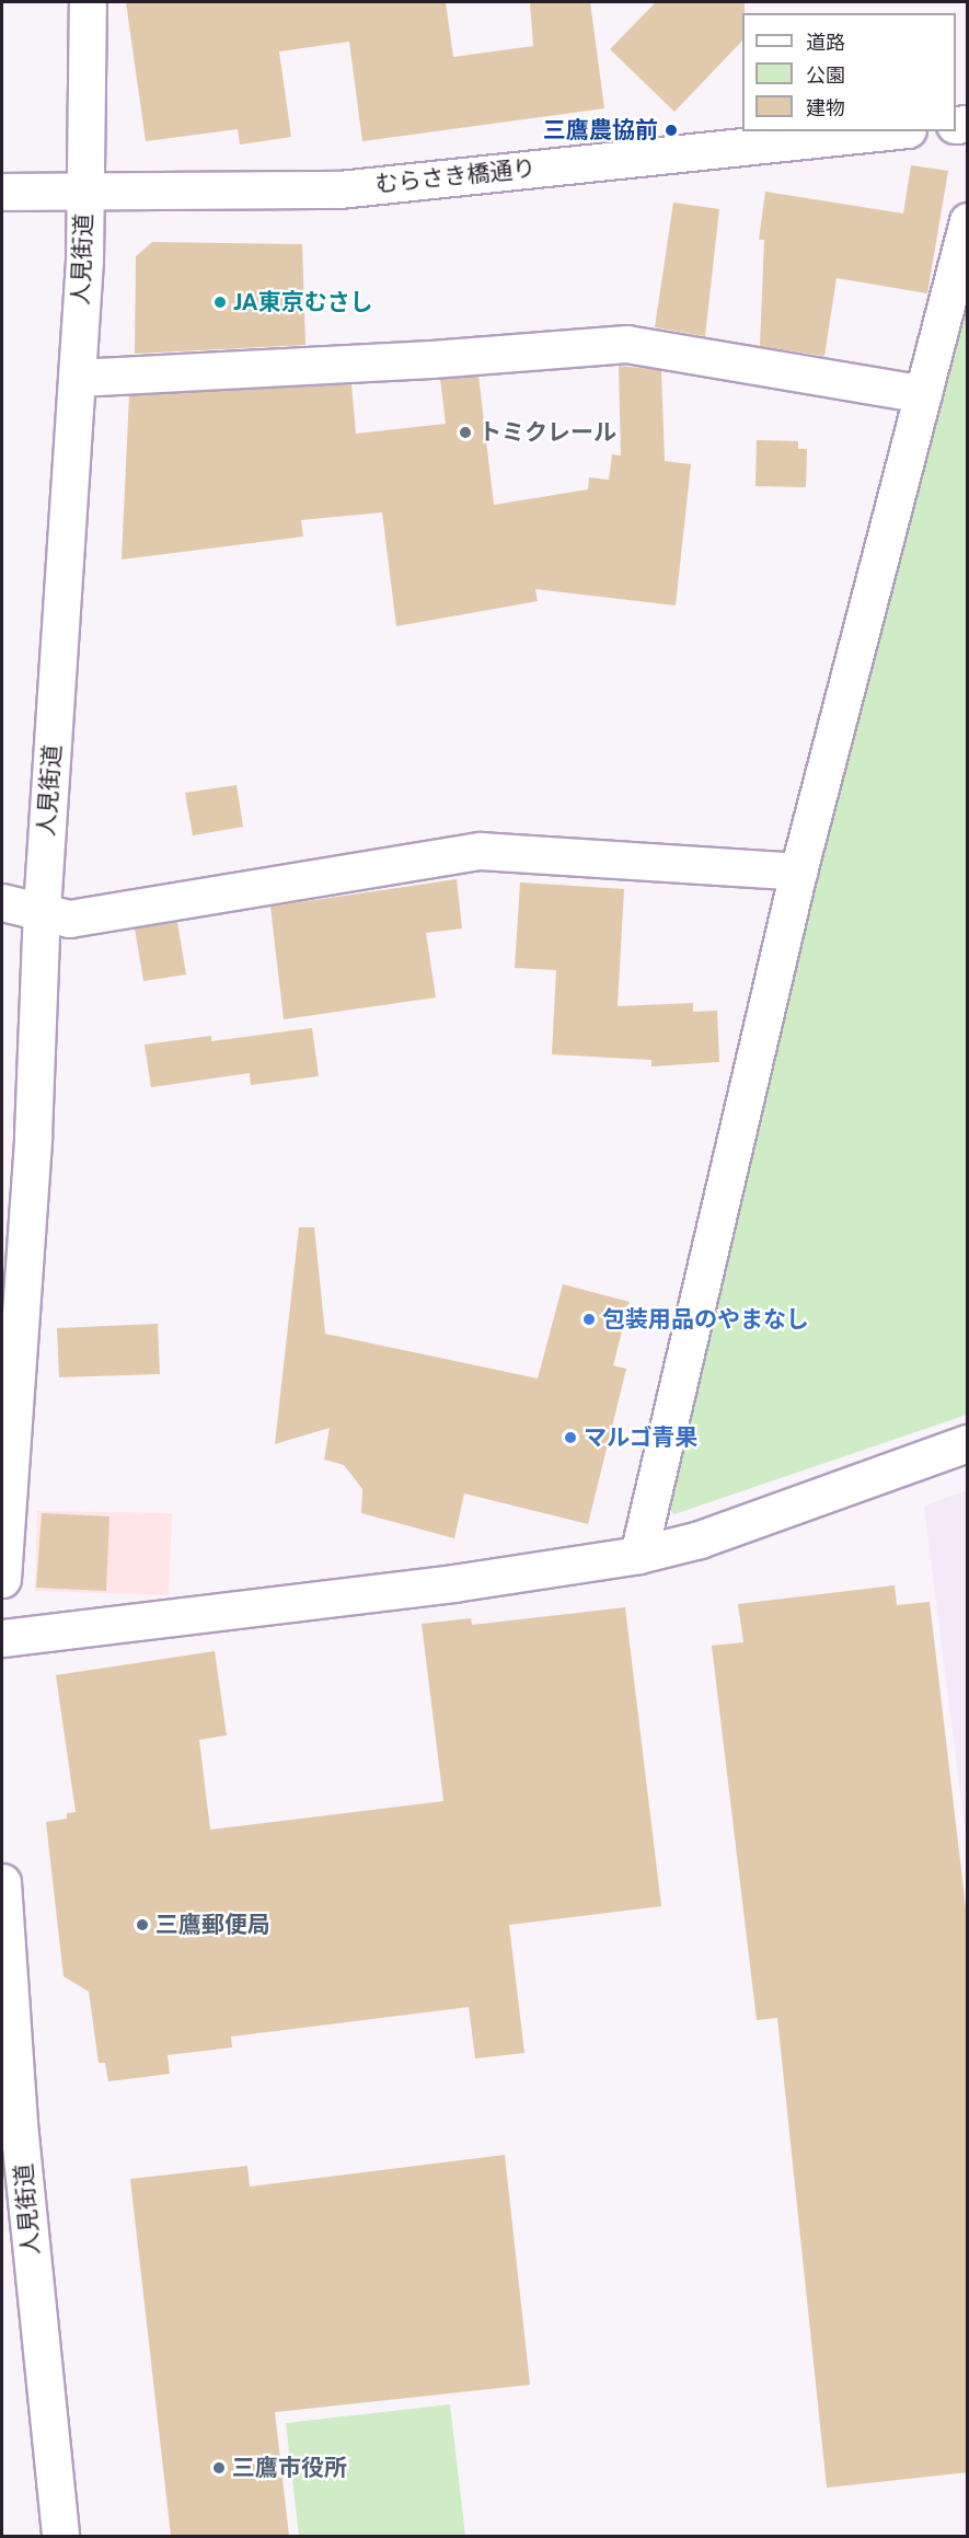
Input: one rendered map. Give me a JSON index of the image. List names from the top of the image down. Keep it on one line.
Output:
{"streets":{"street":["むらさき橋通り","人見街道"]},"crossings":[["むらさき橋通り","人見街道"]],"places":["三鷹農協前","JA東京むさし","トミクレール","包装用品のやまなし","マルゴ青果","三鷹郵便局","三鷹市役所"],"legend":["道路","公園","建物"]}
